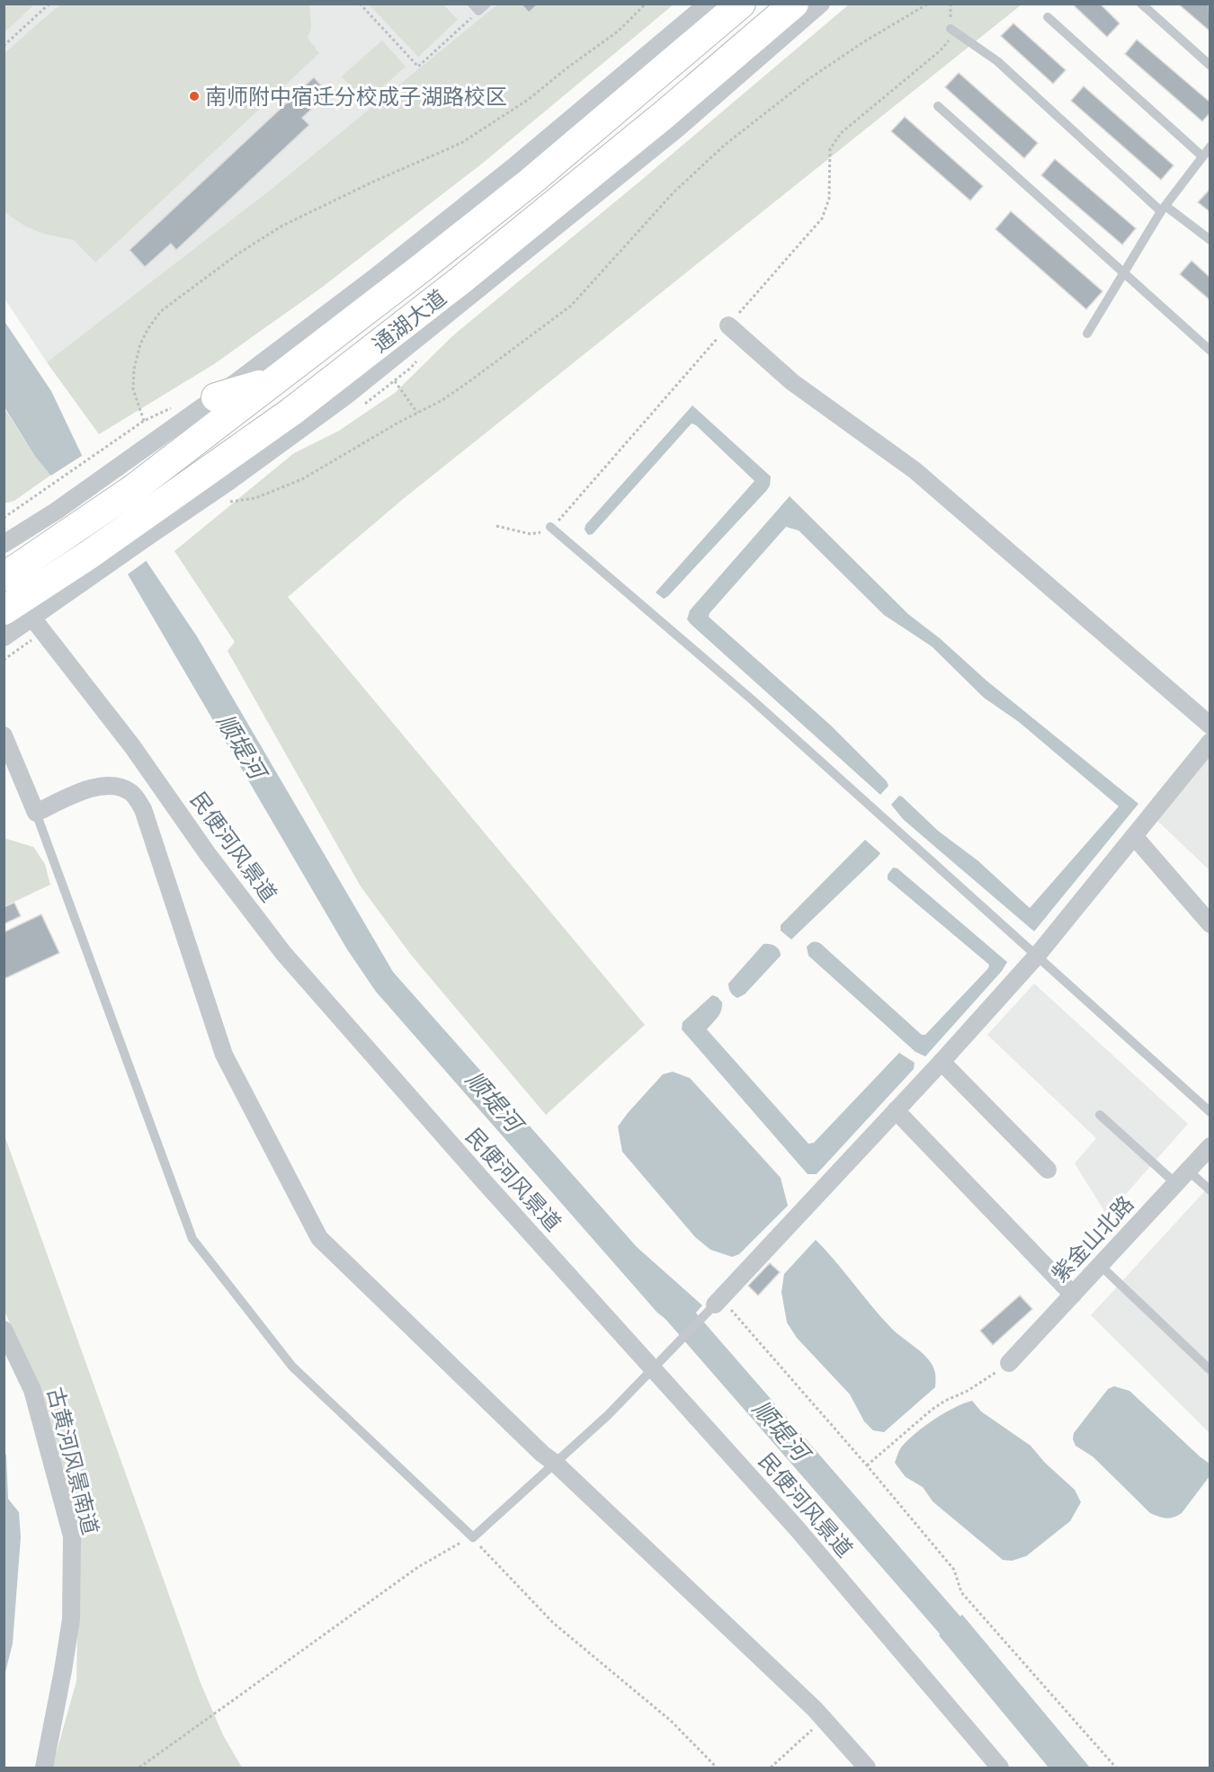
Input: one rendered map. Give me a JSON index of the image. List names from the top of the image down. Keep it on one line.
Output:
{"streets":{"main road":["通湖大道"],"street":["民便河风景道","紫金山北路","古黄河风景南道"]},"crossings":[["通湖大道","民便河风景道"]],"water":["顺堤河"],"places":["南师附中宿迁分校成子湖路校区"]}
